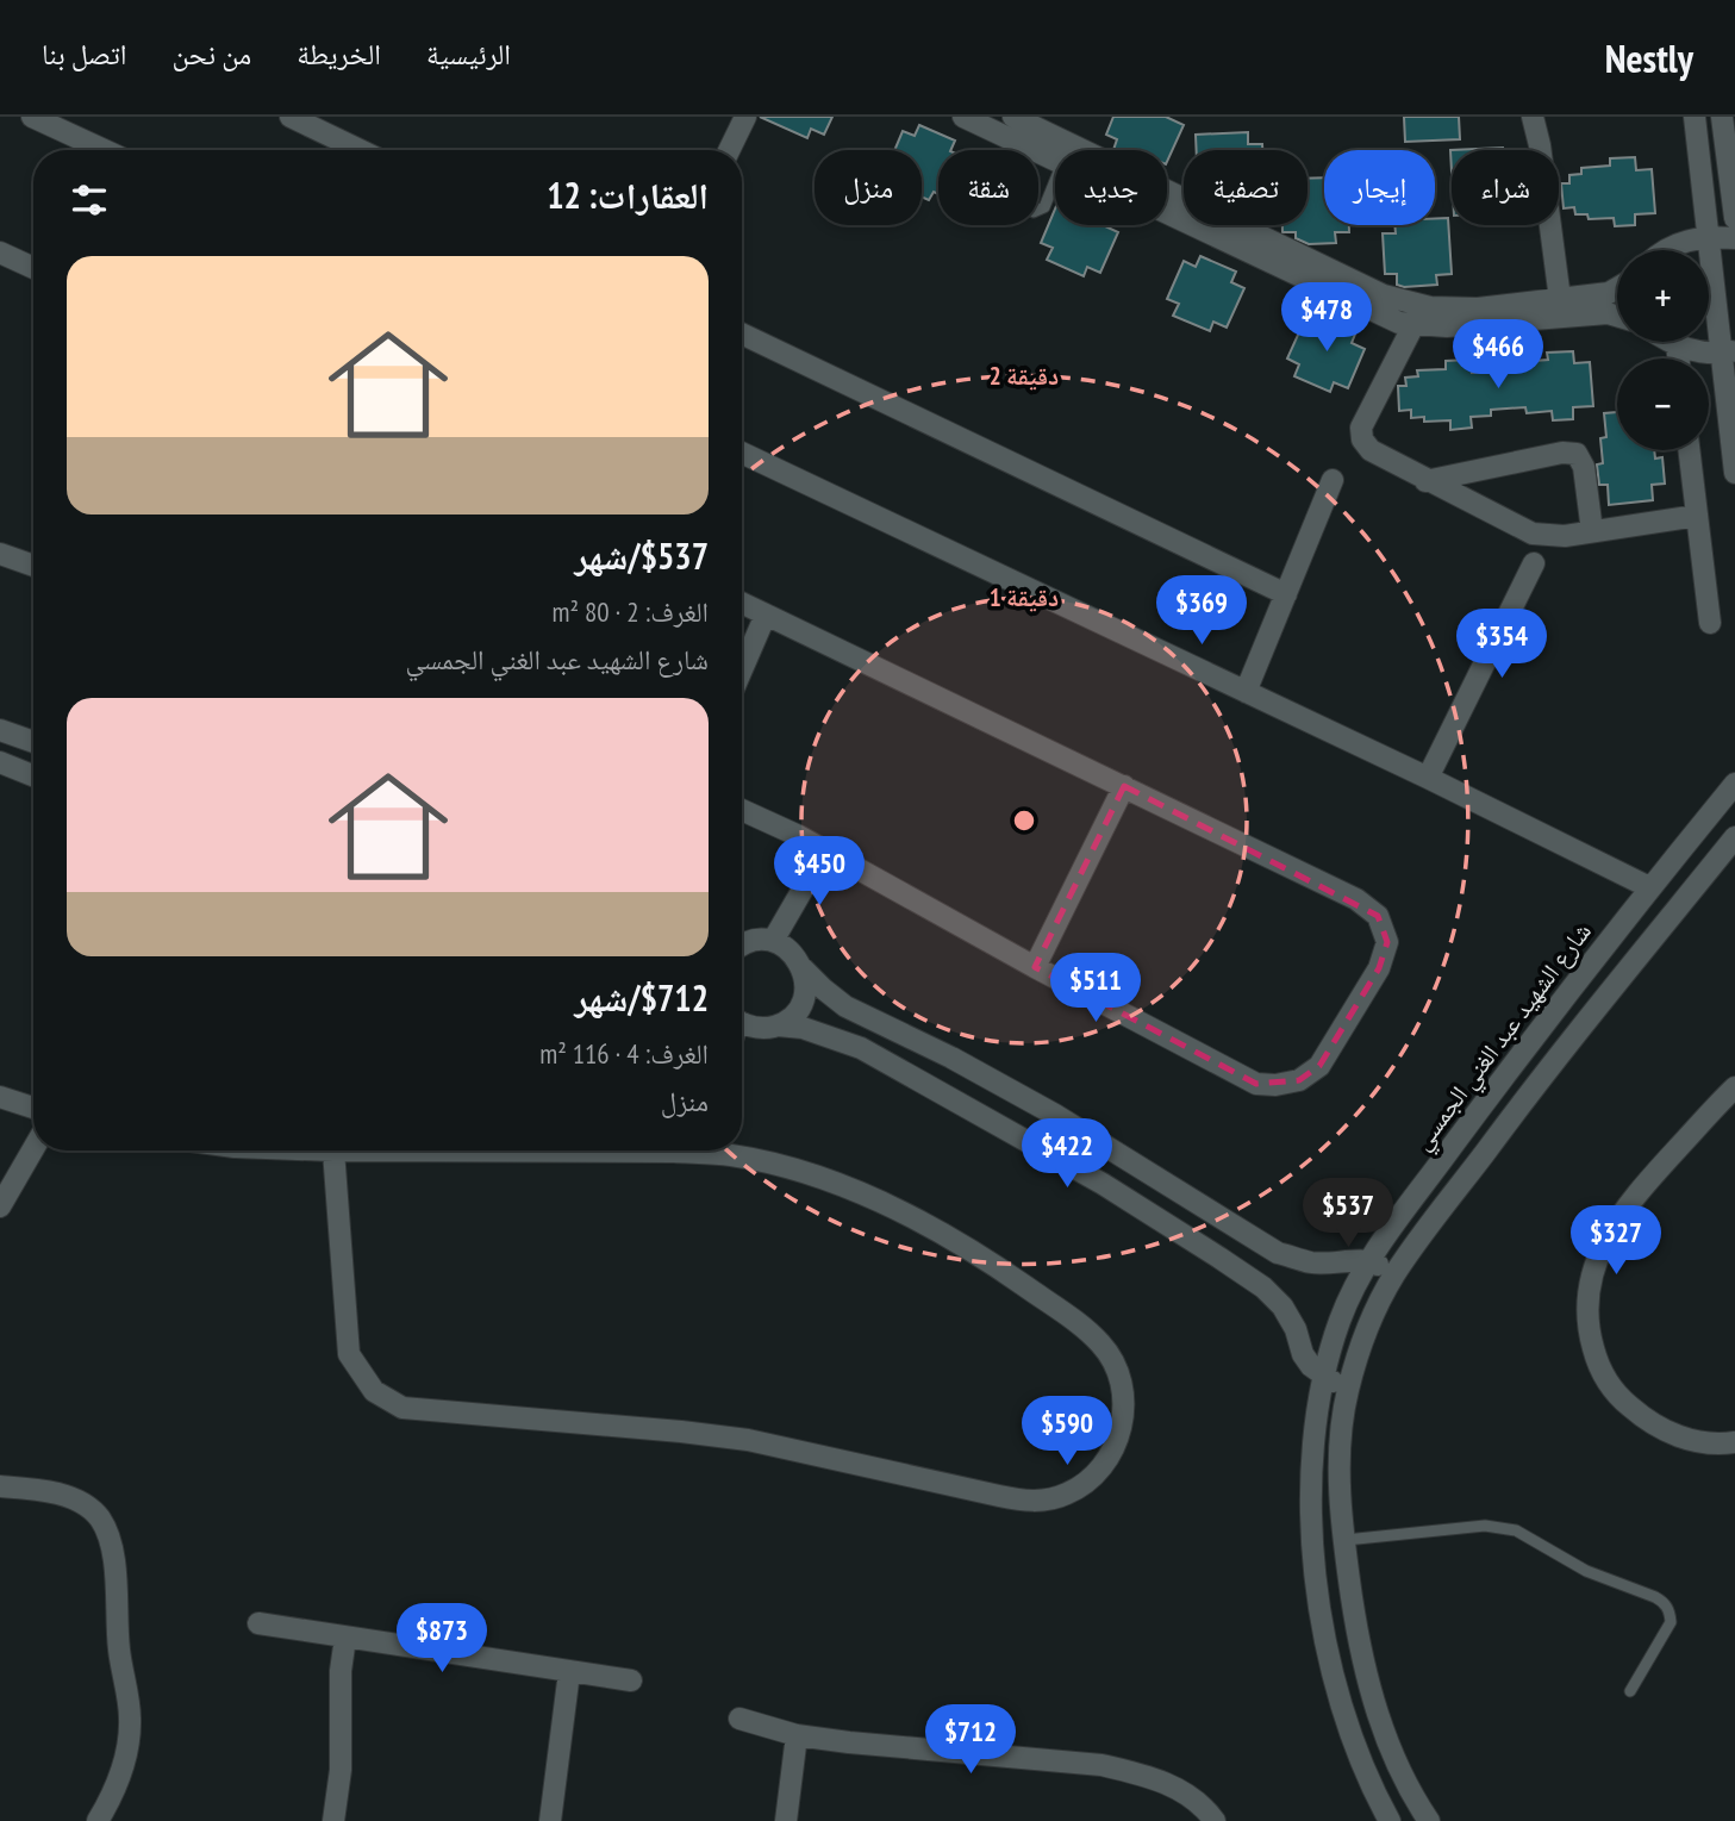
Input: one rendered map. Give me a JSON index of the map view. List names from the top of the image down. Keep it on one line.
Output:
{"streets":{"street":["شارع الشهيد عبد الغني الجمسي"]},"page":{"header":"Nestly","nav":["الرئيسية","الخريطة","من نحن","اتصل بنا"],"chip":["شراء","إيجار","تصفية","جديد","شقة","منزل"],"heading":"العقارات: 12","map_buttons":["+","−"],"list":[{"name":"$537/شهر","note":"الغرف: 2 · 80 m² · شارع الشهيد عبد الغني الجمسي"},{"name":"$712/شهر","note":"الغرف: 4 · 116 m² · منزل"}],"price":["$478","$466","$369","$354","$450","$511","$422","$537","$327","$590","$873","$712"]},"rings":["2 دقيقة","1 دقيقة"]}
